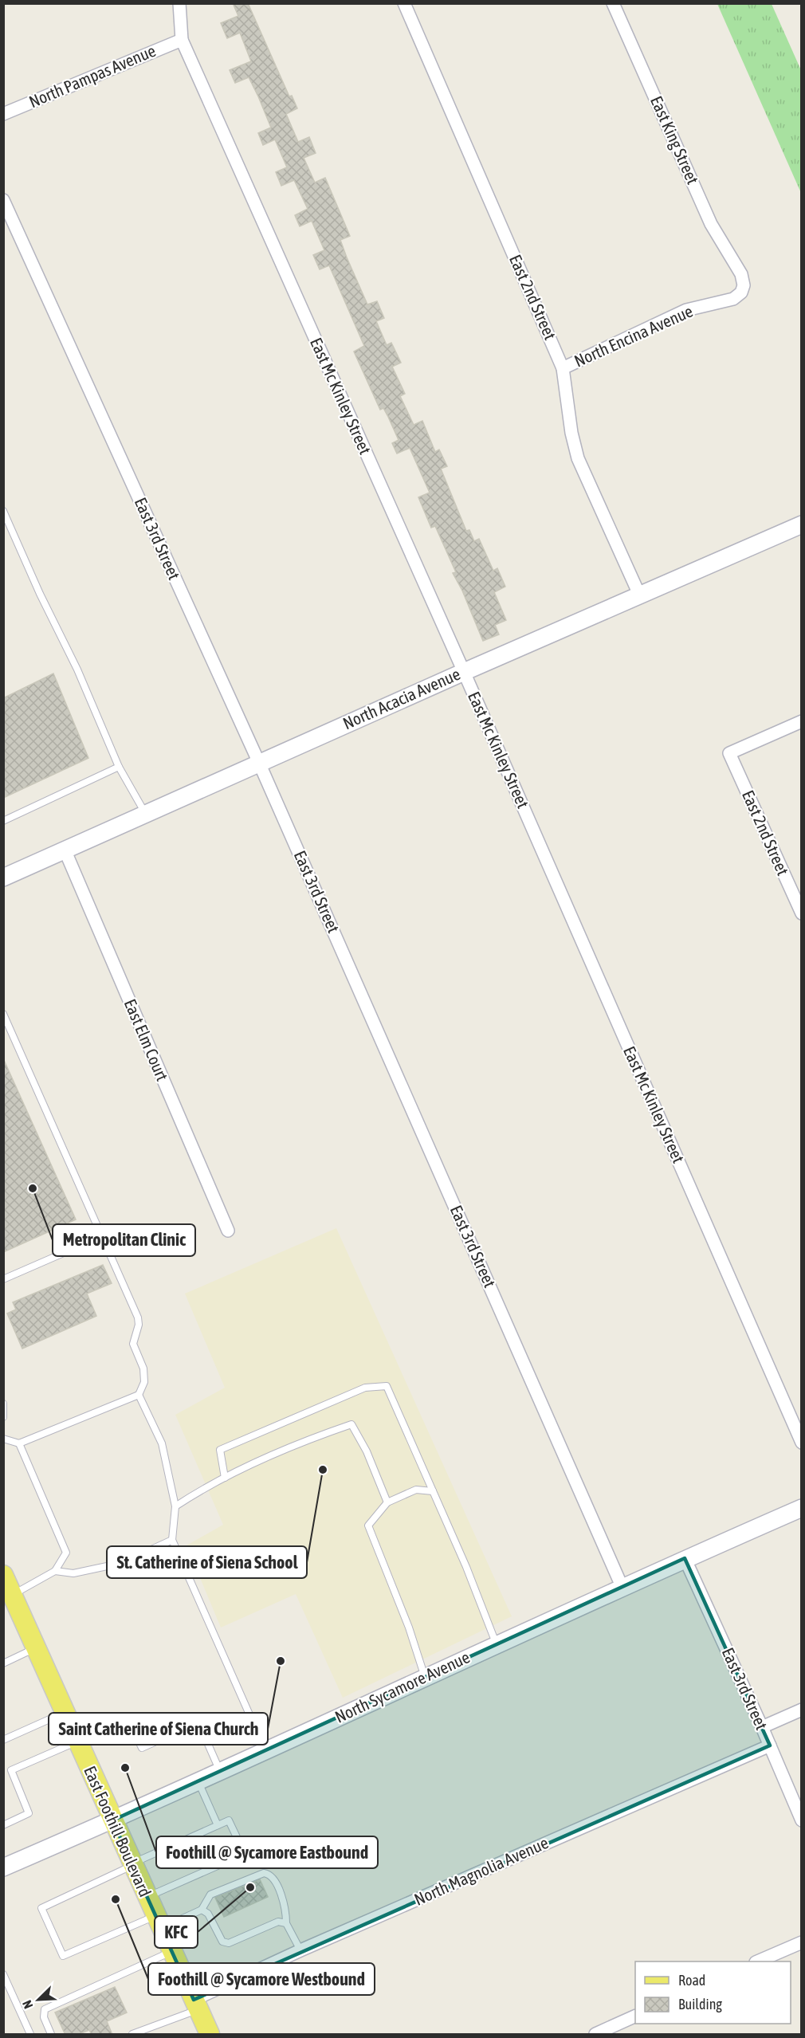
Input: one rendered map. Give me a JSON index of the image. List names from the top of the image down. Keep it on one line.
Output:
{"streets":{"main road":["East Foothill Boulevard"],"street":["North Pampas Avenue","East King Street","East 2nd Street","North Encina Avenue","East Mc Kinley Street","East 3rd Street","North Acacia Avenue","East Elm Court","North Sycamore Avenue","North Magnolia Avenue"]},"crossings":[["North Pampas Avenue","East Mc Kinley Street"],["East King Street","North Encina Avenue"],["East 2nd Street","North Encina Avenue"],["East 2nd Street","North Acacia Avenue"],["East Mc Kinley Street","North Acacia Avenue"],["East 3rd Street","North Acacia Avenue"],["East 3rd Street","North Sycamore Avenue"],["East 3rd Street","North Magnolia Avenue"],["North Acacia Avenue","East Elm Court"],["North Sycamore Avenue","East Foothill Boulevard"],["East Foothill Boulevard","North Magnolia Avenue"]],"places":["Metropolitan Clinic","St. Catherine of Siena School","Saint Catherine of Siena Church","Foothill @ Sycamore Eastbound","KFC","Foothill @ Sycamore Westbound"],"legend":["Road","Building"],"north":"bottom left"}
